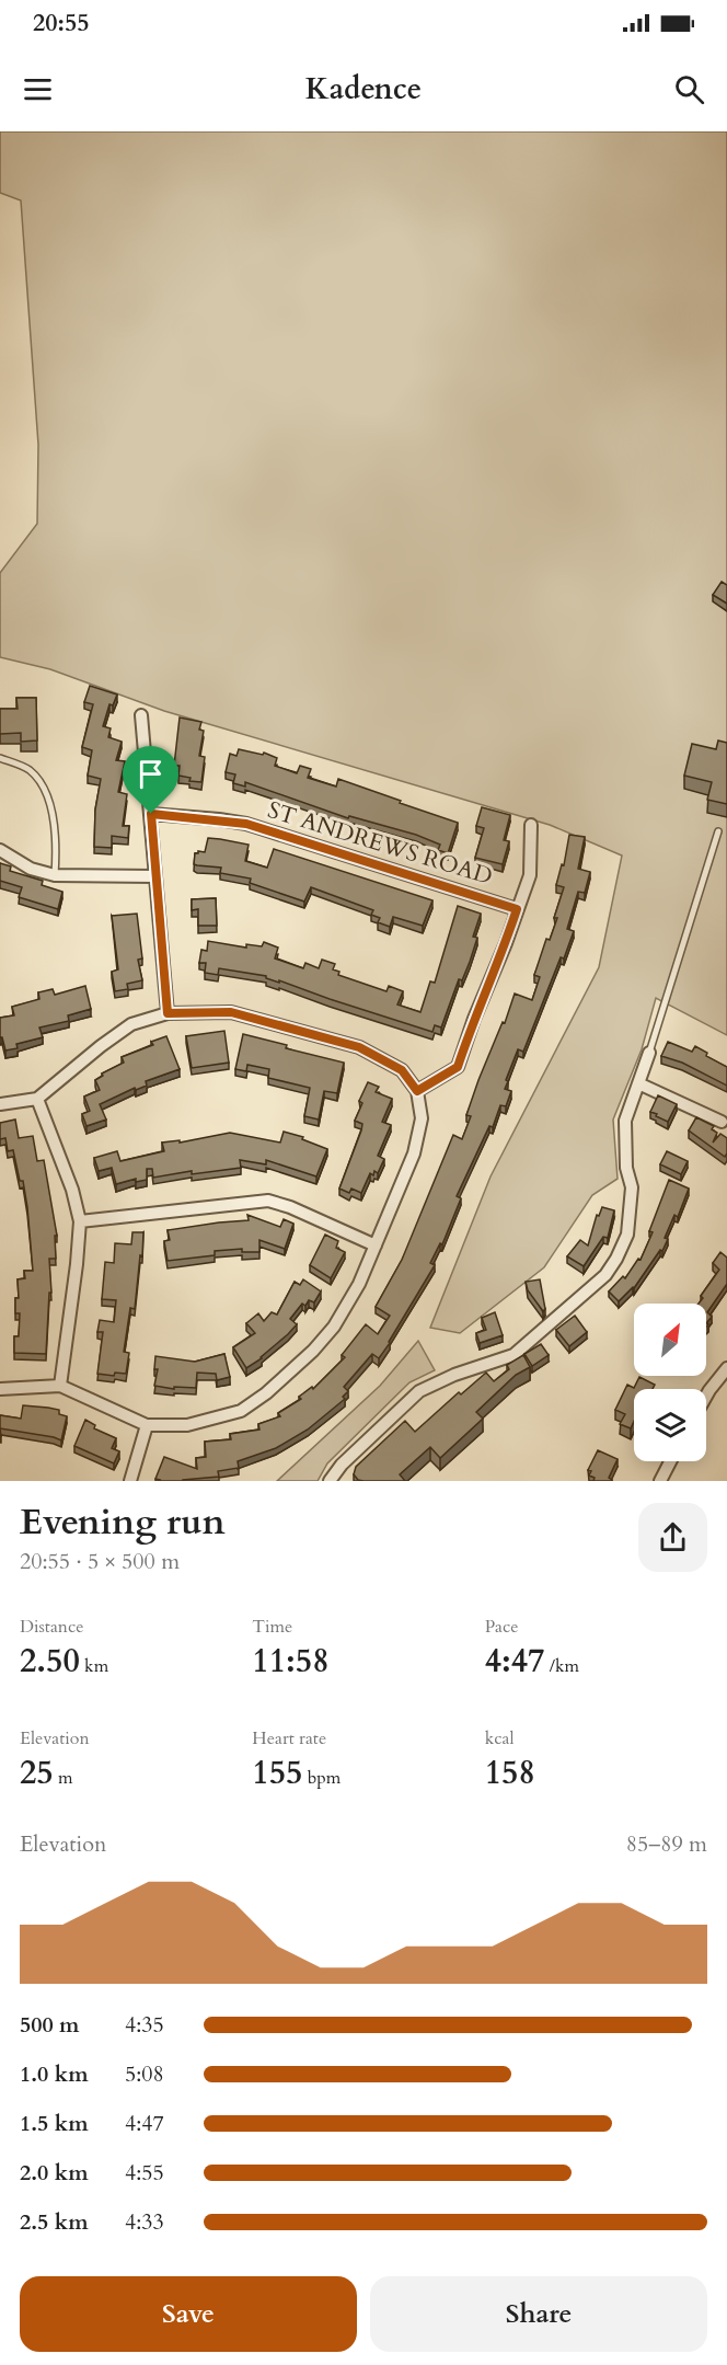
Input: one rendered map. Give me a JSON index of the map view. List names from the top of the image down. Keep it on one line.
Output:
{"streets":{"street":["ST ANDREWS ROAD"]},"north":"top right","page":{"status":"20:55","header":"Kadence","heading":["Evening run","20:55 · 5 × 500 m"],"stats":[["Distance","2.50 km"],["Time","11:58"],["Pace","4:47 /km"],["Elevation","25 m"],["Heart rate","155 bpm"],["kcal","158"]],"chart":["Elevation","85–89 m"],"list":[{"name":"500 m","note":"4:35"},{"name":"1.0 km","note":"5:08"},{"name":"1.5 km","note":"4:47"},{"name":"2.0 km","note":"4:55"},{"name":"2.5 km","note":"4:33"}],"buttons":["Save","Share"]}}
